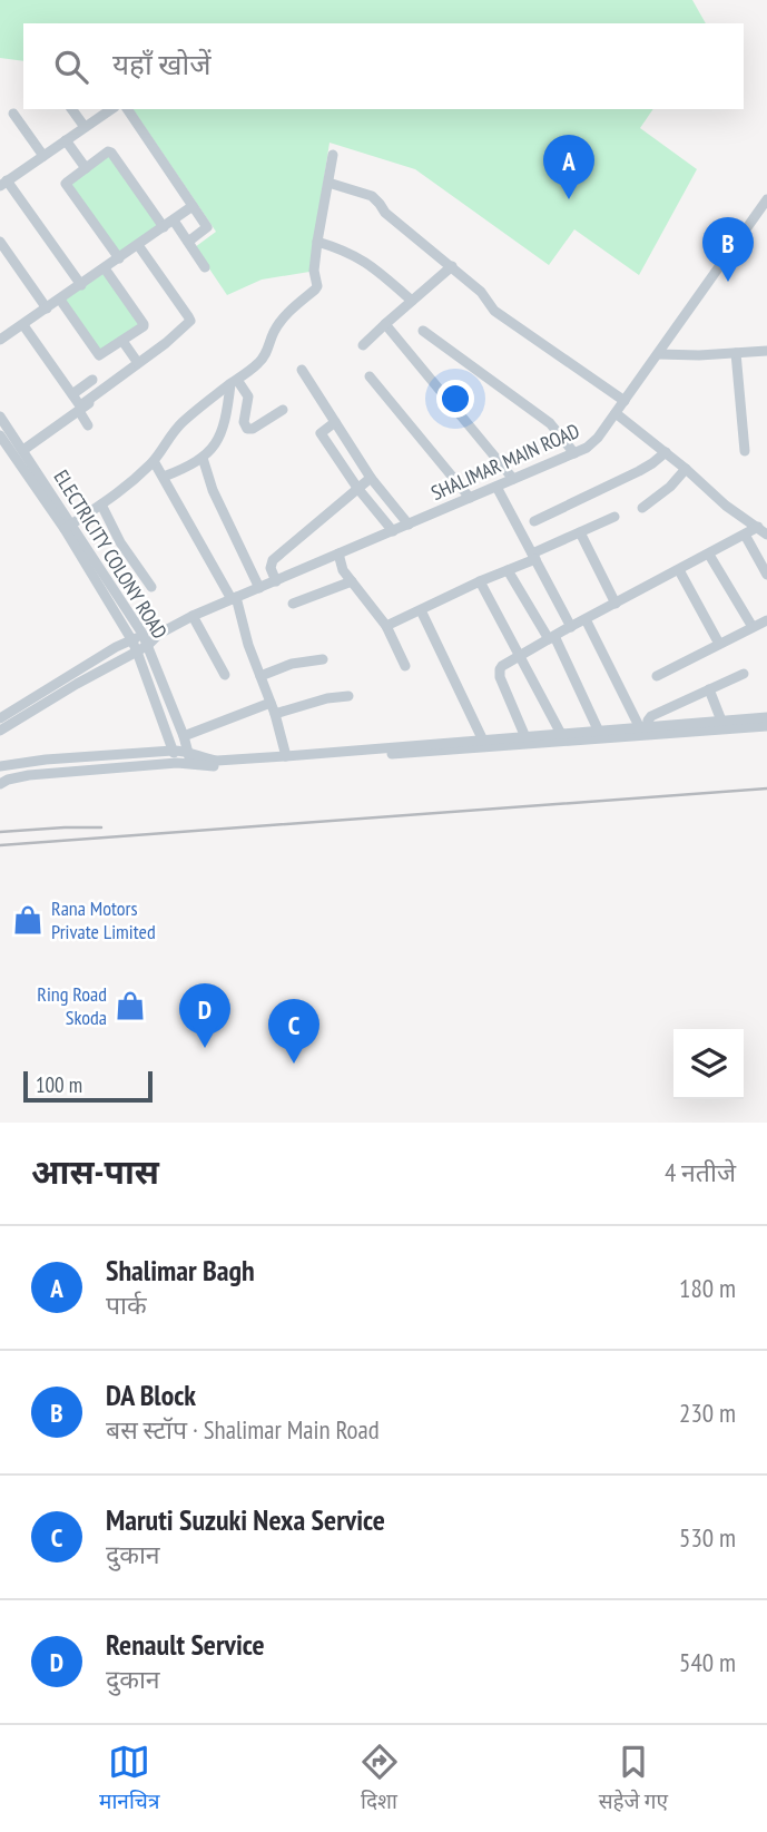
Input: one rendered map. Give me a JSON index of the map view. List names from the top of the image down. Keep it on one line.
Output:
{"streets":{"street":["SHALIMAR MAIN ROAD","ELECTRICITY COLONY ROAD"]},"crossings":[["SHALIMAR MAIN ROAD","ELECTRICITY COLONY ROAD"]],"places":{"shop":["Rana Motors Private Limited","Ring Road Skoda"]},"scale_bar":"100 m","page":{"search":"यहाँ खोजें","pins":["A","B","D","C"],"scale":"100 m","heading":["आस-पास","4 नतीजे"],"list":[{"mark":"A","name":"Shalimar Bagh","note":"पार्क","value":"180 m"},{"mark":"B","name":"DA Block","note":"बस स्टॉप · Shalimar Main Road","value":"230 m"},{"mark":"C","name":"Maruti Suzuki Nexa Service","note":"दुकान","value":"530 m"},{"mark":"D","name":"Renault Service","note":"दुकान","value":"540 m"}],"nav":["मानचित्र","दिशा","सहेजे गए"]}}
